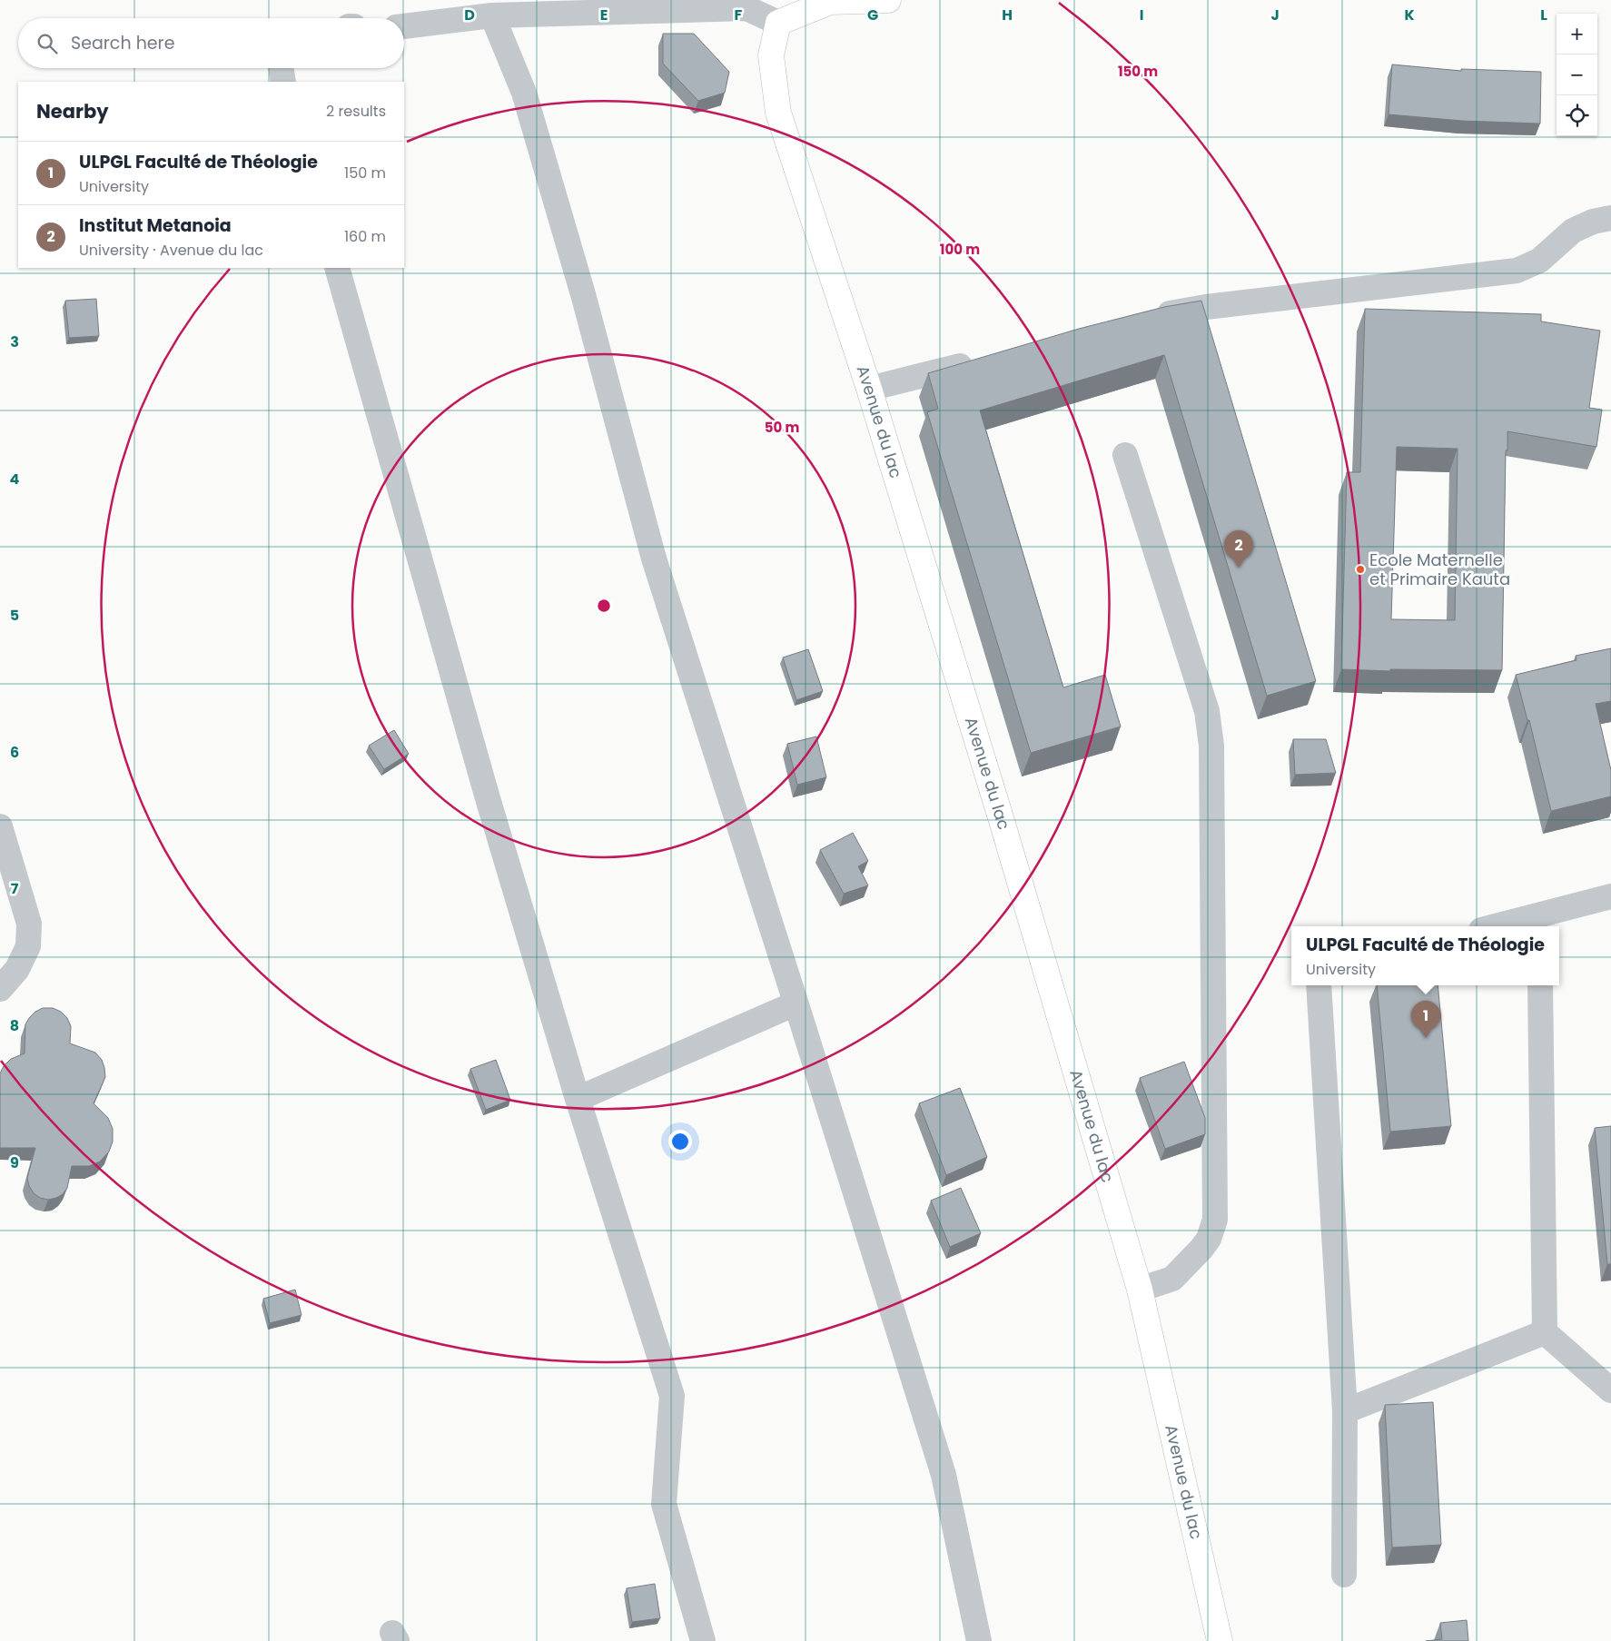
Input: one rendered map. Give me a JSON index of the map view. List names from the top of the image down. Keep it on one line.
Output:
{"streets":{"main road":["Avenue du lac"]},"places":["Ecole Maternelle et Primaire Kauta"],"page":{"map_buttons":["+","−"],"search":"Search here","heading":["Nearby","2 results"],"list":[{"mark":"1","name":"ULPGL Faculté de Théologie","note":"University","value":"150 m"},{"mark":"2","name":"Institut Metanoia","note":"University · Avenue du lac","value":"160 m"}],"pins":["2","1"],"popup":["ULPGL Faculté de Théologie","University"]},"grid":{"columns":["D","E","F","G","H","I","J","K","L"],"rows":["3","4","5","6","7","8","9"]},"rings":["150 m","100 m","50 m"]}
